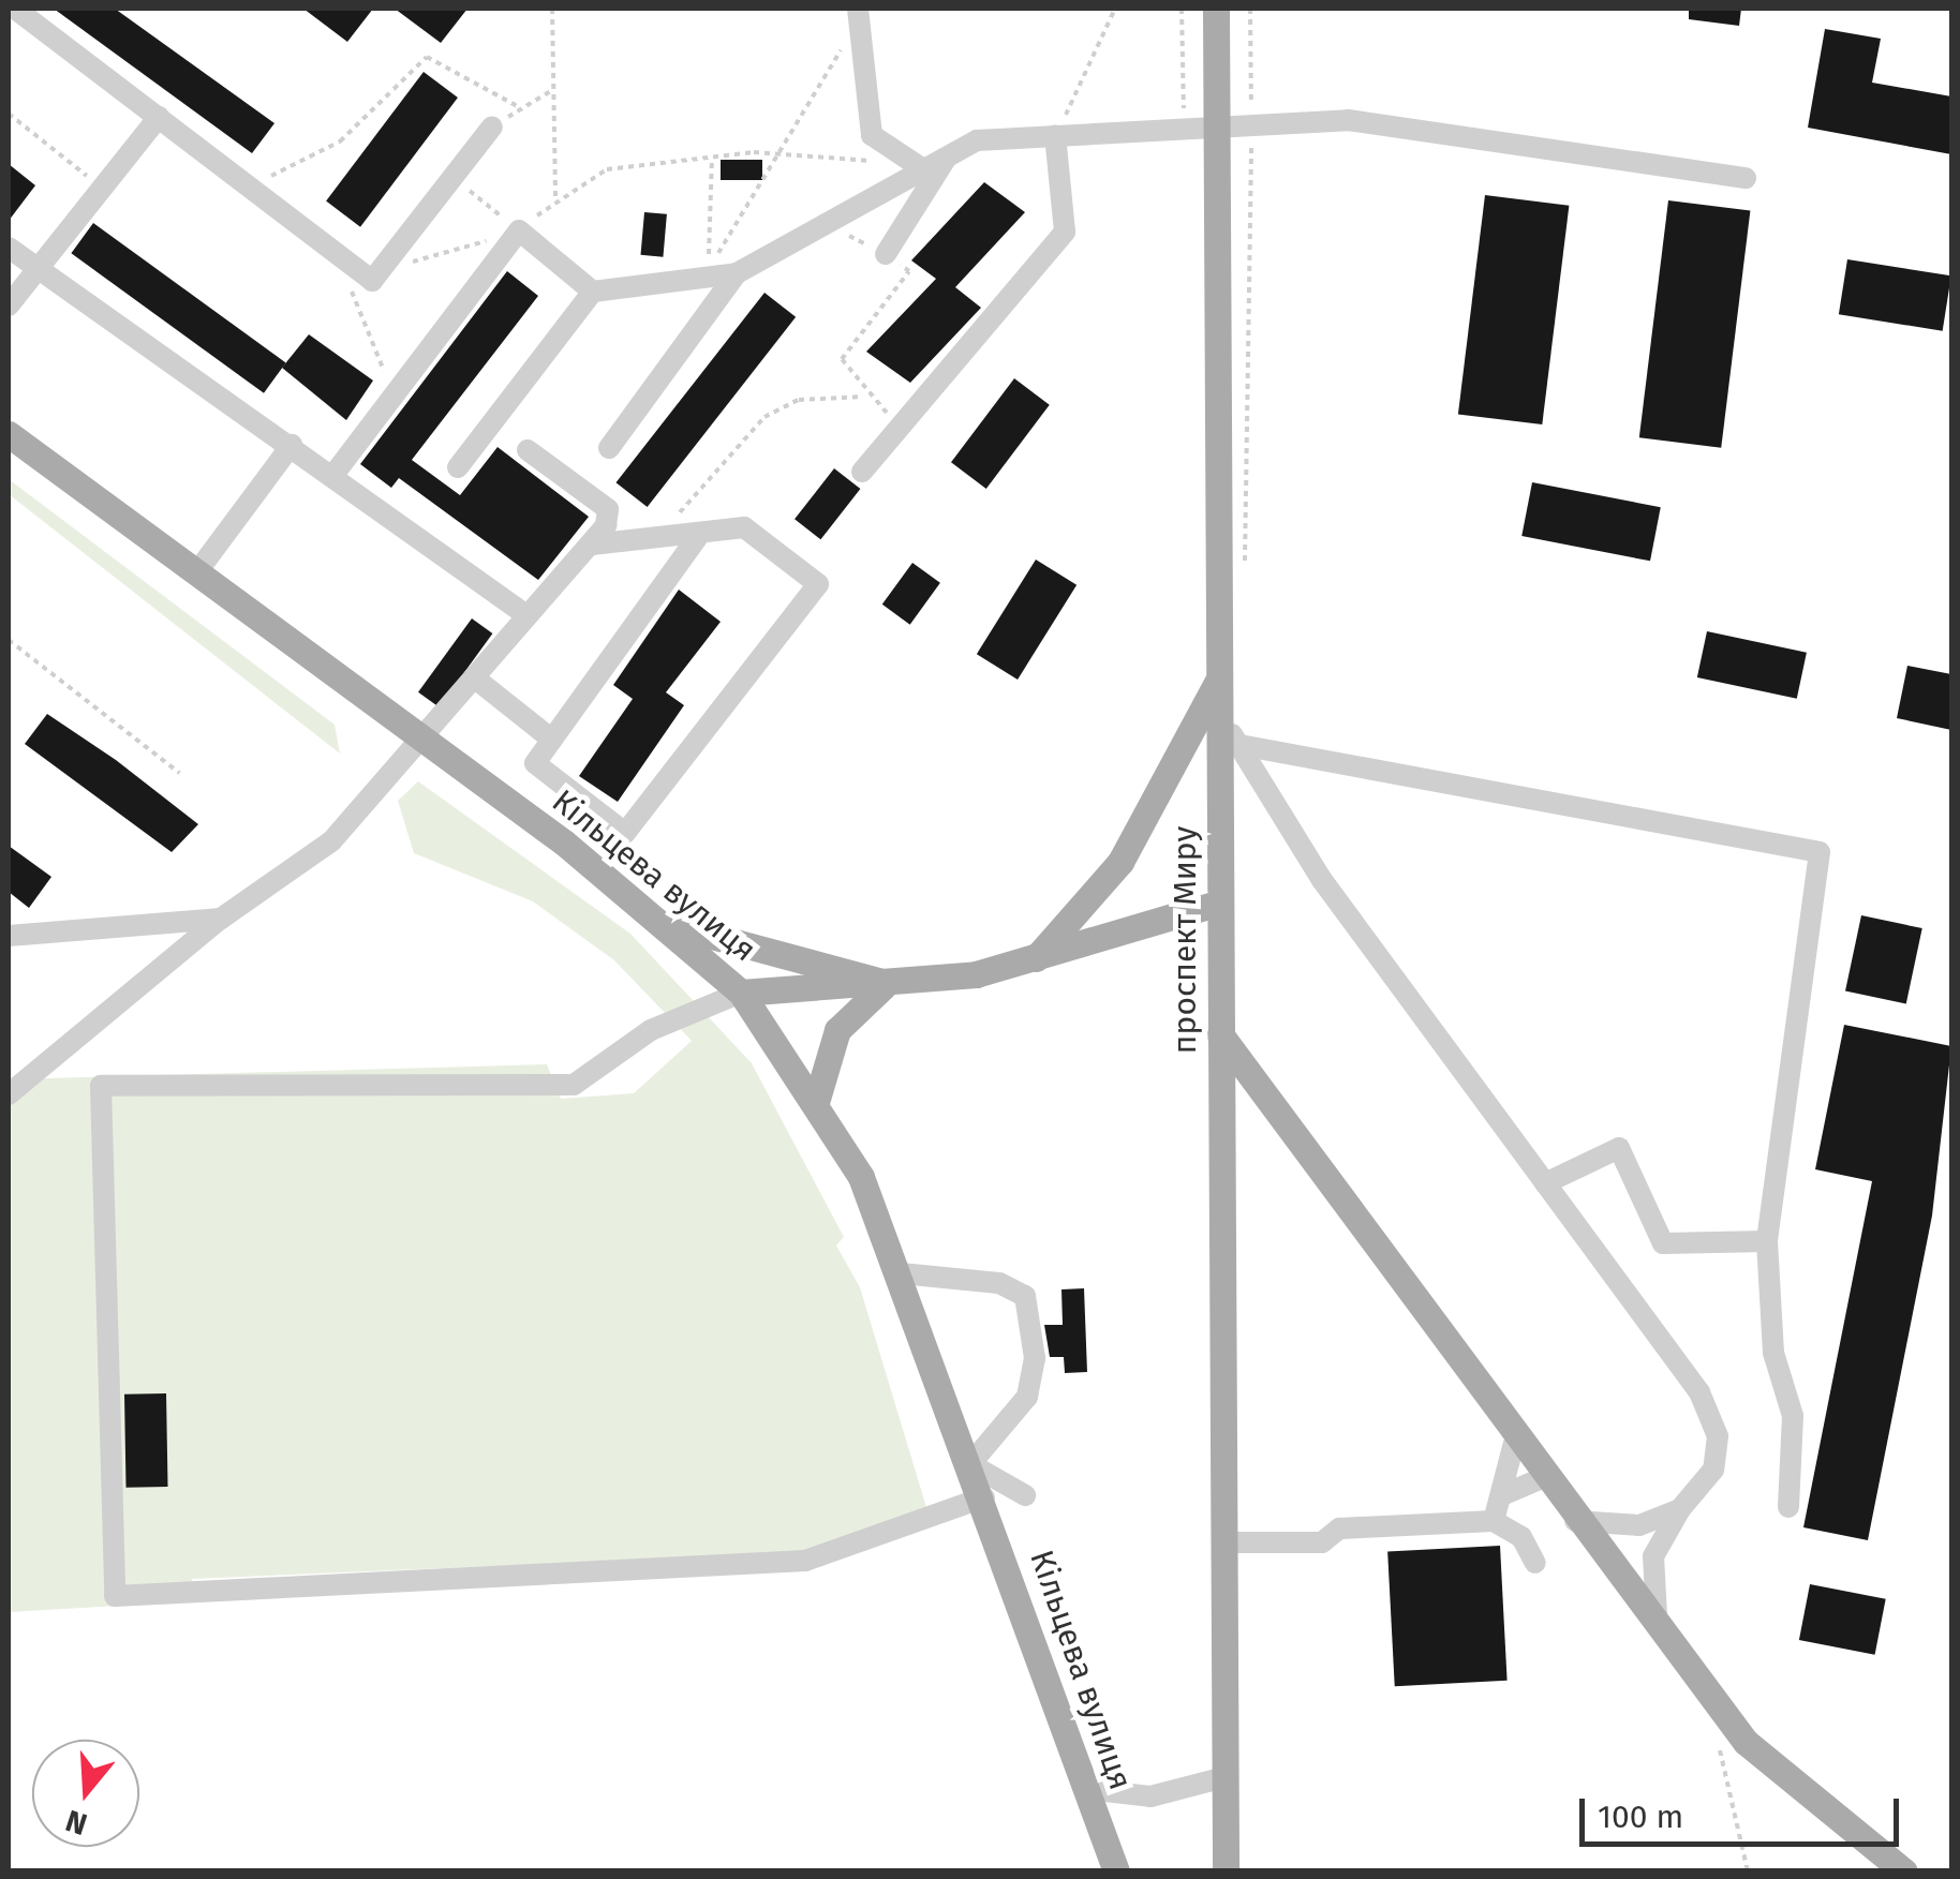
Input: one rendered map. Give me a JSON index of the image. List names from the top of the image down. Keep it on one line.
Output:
{"streets":{"main road":["Кільцева вулиця","проспект Миру"]},"scale_bar":"100 m","north":"bottom"}
